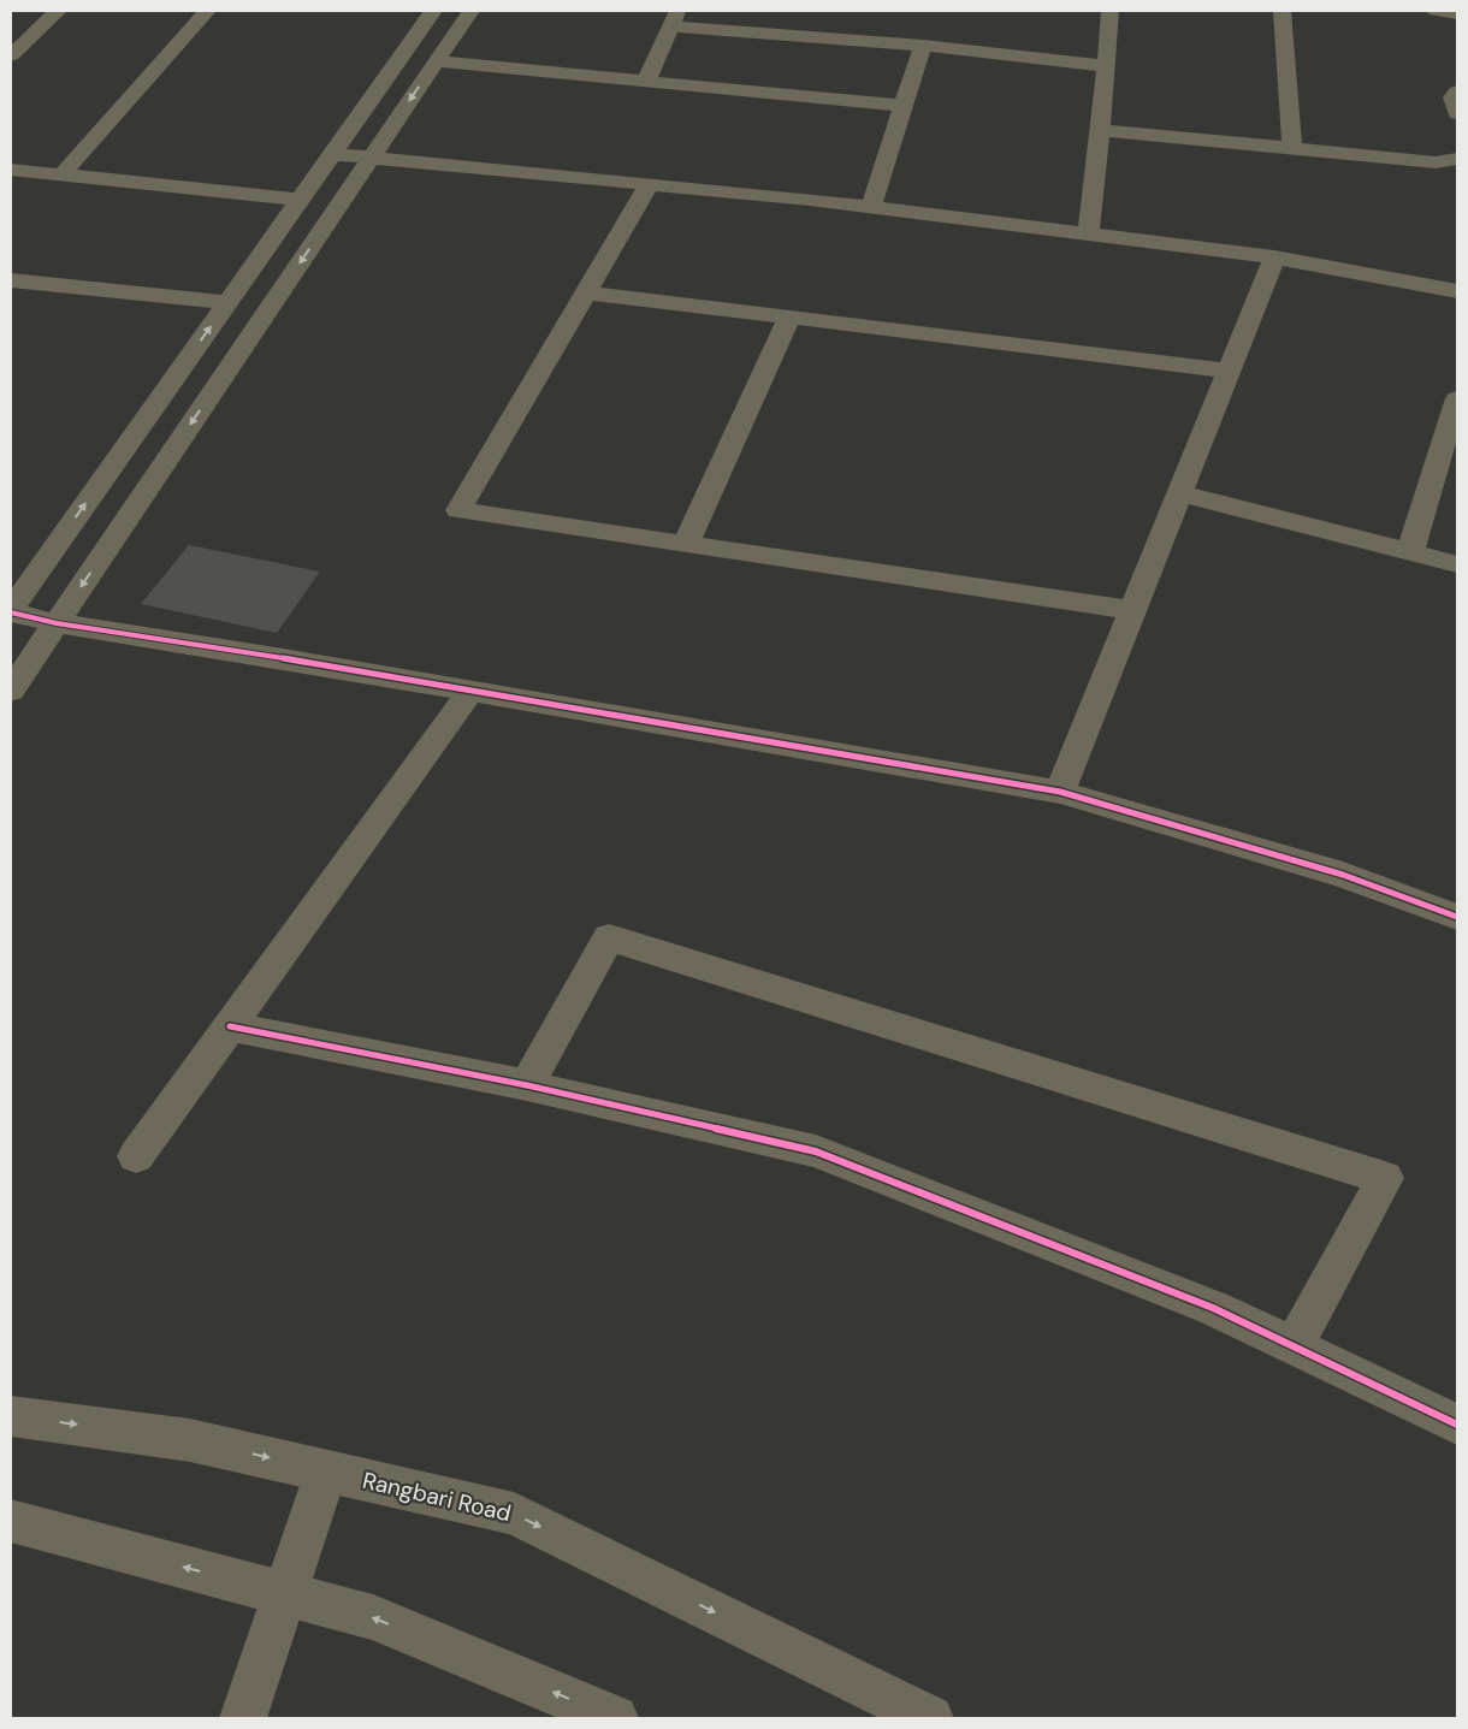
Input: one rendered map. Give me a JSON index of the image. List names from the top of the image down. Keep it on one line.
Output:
{"streets":{"street":["Rangbari Road"]}}
